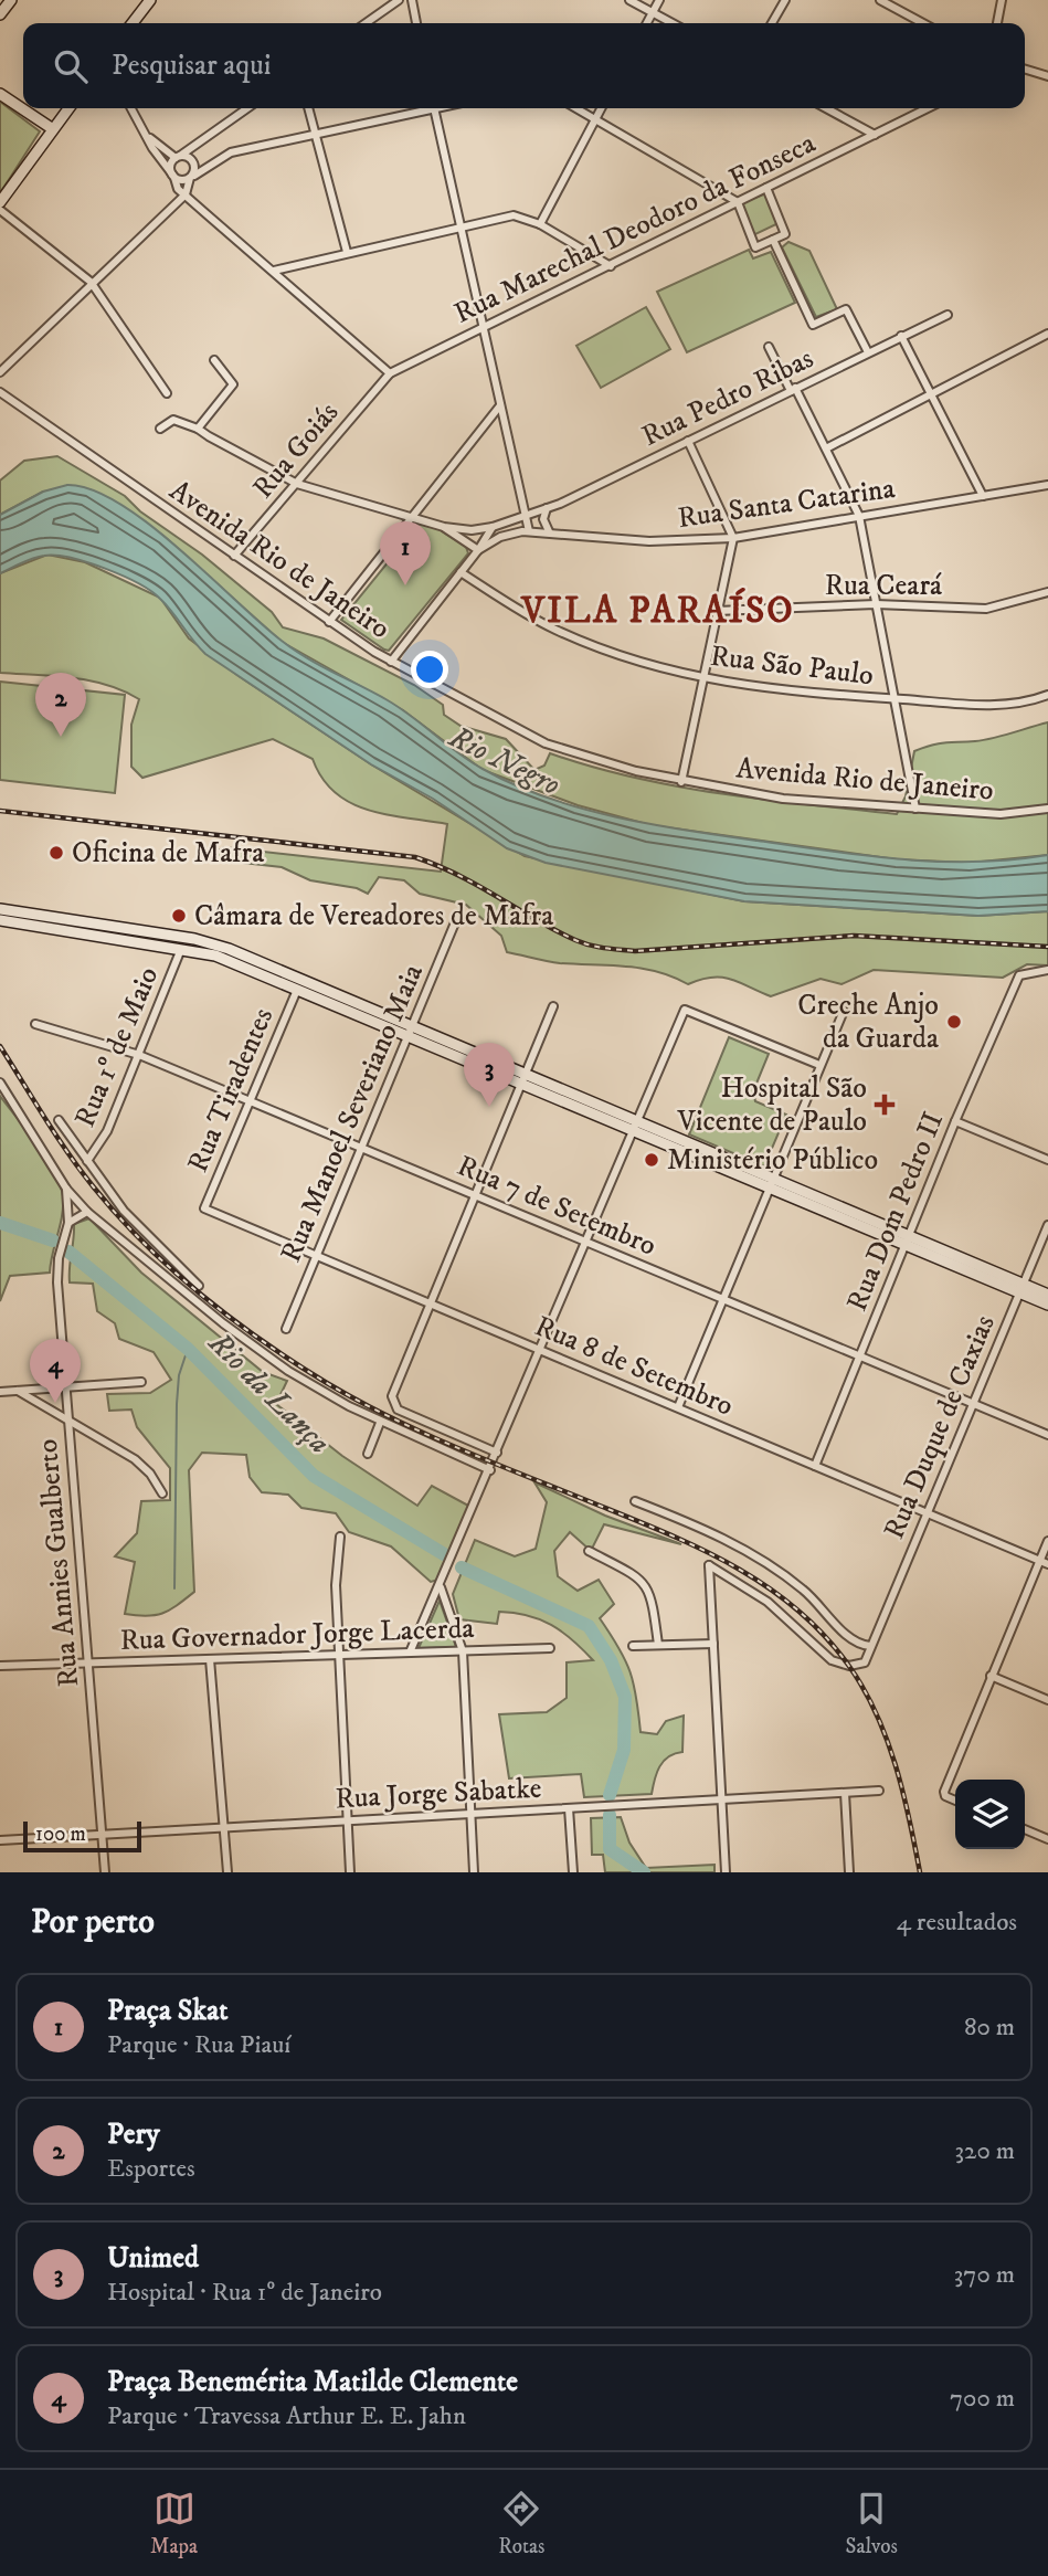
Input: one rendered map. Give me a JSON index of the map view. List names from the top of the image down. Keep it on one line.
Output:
{"streets":{"street":["Rua Marechal Deodoro da Fonseca","Rua Pedro Ribas","Rua Goiás","Rua Santa Catarina","Avenida Rio de Janeiro","Rua Ceará","Rua São Paulo","Rua 1º de Maio","Rua Tiradentes","Rua Manoel Severiano Maia","Rua 7 de Setembro","Rua Dom Pedro II","Rua 8 de Setembro","Rua Duque de Caxias","Rua Annies Gualberto","Rua Governador Jorge Lacerda","Rua Jorge Sabatke"]},"crossings":[["Rua Marechal Deodoro da Fonseca","Rua Goiás"],["Rua Goiás","Avenida Rio de Janeiro"],["Rua 1º de Maio","Rua 7 de Setembro"],["Rua Tiradentes","Rua 7 de Setembro"],["Rua Tiradentes","Rua 8 de Setembro"],["Rua Manoel Severiano Maia","Rua 7 de Setembro"],["Rua Manoel Severiano Maia","Rua 8 de Setembro"],["Rua 7 de Setembro","Rua Dom Pedro II"],["Rua 7 de Setembro","Rua Duque de Caxias"],["Rua Dom Pedro II","Rua 8 de Setembro"],["Rua 8 de Setembro","Rua Duque de Caxias"],["Rua Annies Gualberto","Rua Governador Jorge Lacerda"],["Rua Annies Gualberto","Rua Jorge Sabatke"]],"districts":["VILA PARAÍSO"],"water":["Rio Negro","Rio da Lança"],"places":{"other":["Oficina de Mafra","Câmara de Vereadores de Mafra","Creche Anjo da Guarda","Ministério Público"],"health":["Hospital São Vicente de Paulo"]},"scale_bar":"100 m","page":{"search":"Pesquisar aqui","pins":["1","2","3","4"],"scale":"100 m","heading":["Por perto","4 resultados"],"list":[{"mark":"1","name":"Praça Skat","note":"Parque · Rua Piauí","value":"80 m"},{"mark":"2","name":"Pery","note":"Esportes","value":"320 m"},{"mark":"3","name":"Unimed","note":"Hospital · Rua 1º de Janeiro","value":"370 m"},{"mark":"4","name":"Praça Benemérita Matilde Clemente","note":"Parque · Travessa Arthur E. E. Jahn","value":"700 m"}],"nav":["Mapa","Rotas","Salvos"]}}
